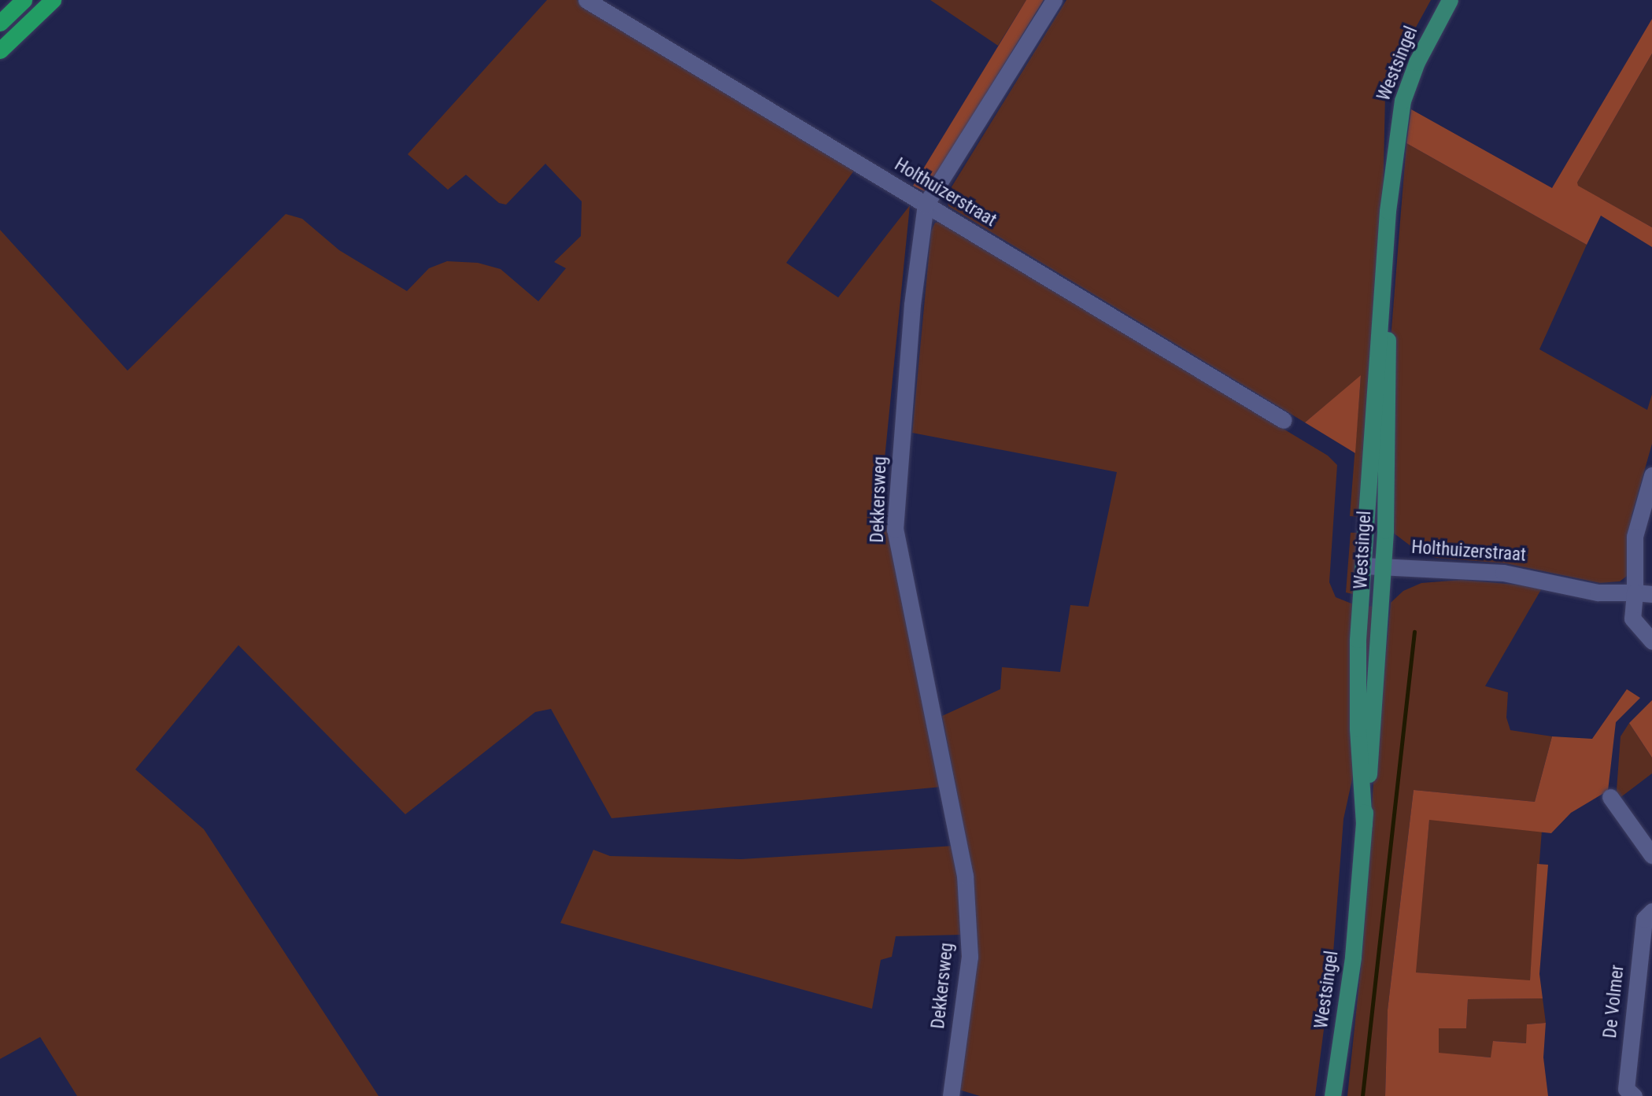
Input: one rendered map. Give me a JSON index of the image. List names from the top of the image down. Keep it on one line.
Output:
{"streets":{"main road":["Westsingel"],"street":["Holthuizerstraat","Dekkersweg","De Volmer"]},"crossings":[["Westsingel","Holthuizerstraat"],["Holthuizerstraat","Dekkersweg"]]}
